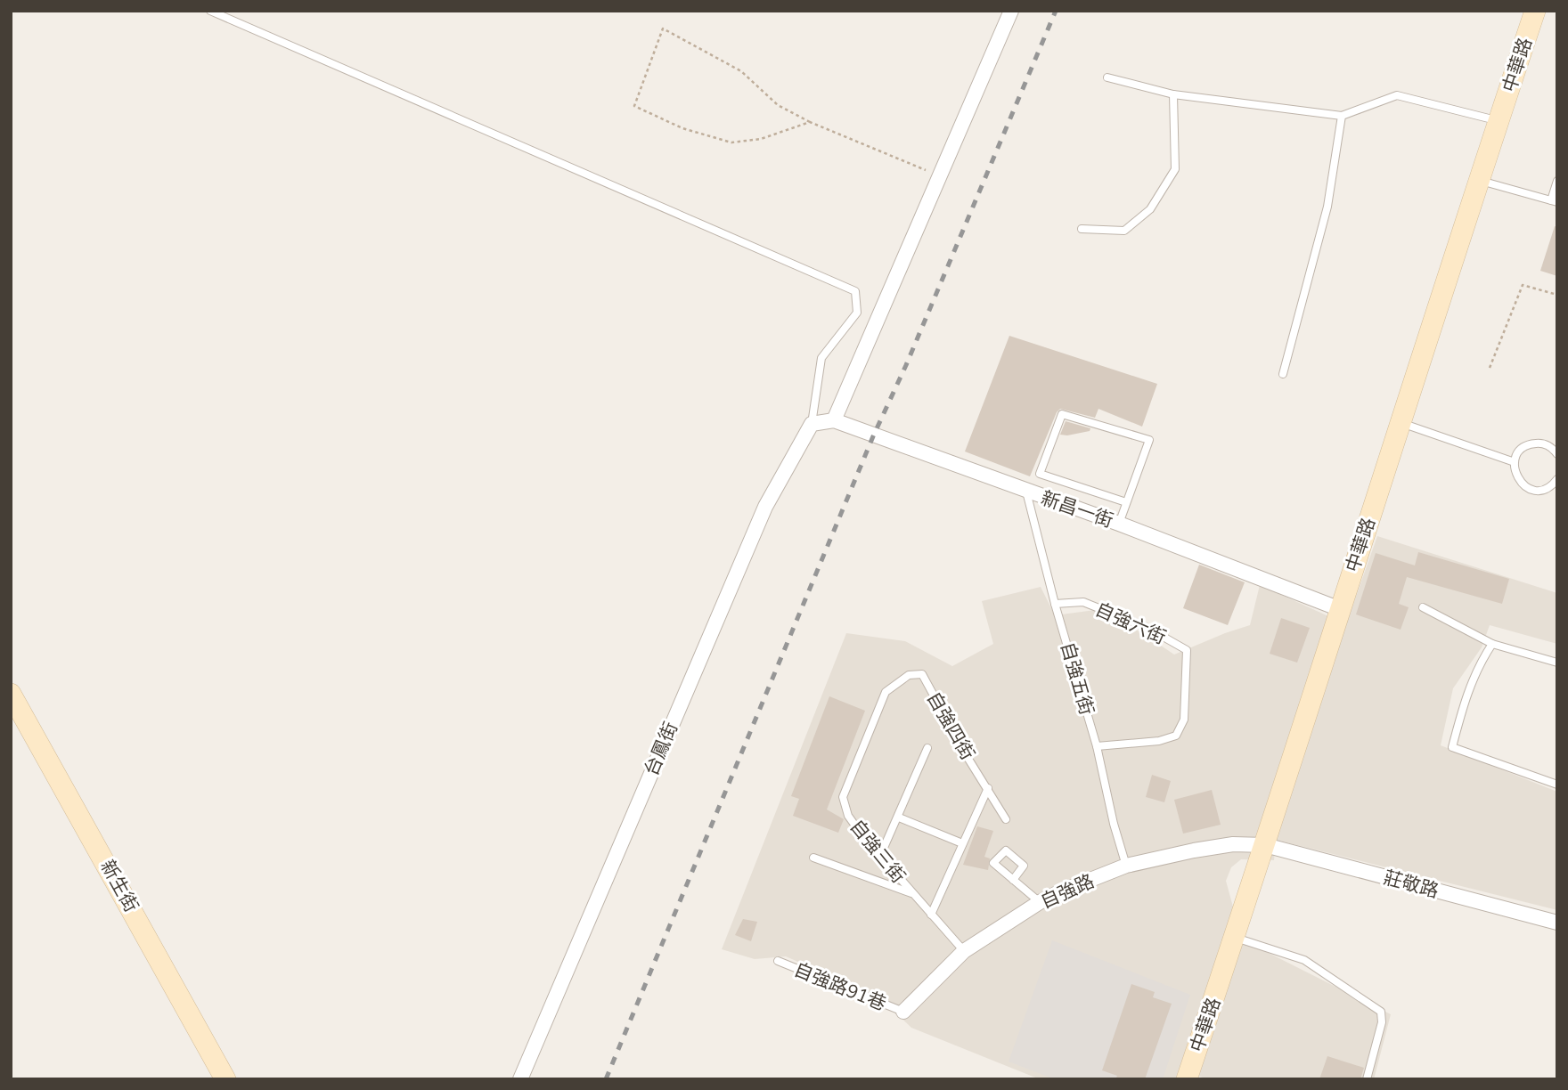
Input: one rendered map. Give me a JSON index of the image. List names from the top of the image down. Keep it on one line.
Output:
{"streets":{"street":["中華路","新昌一街","台鳳街","莊敬路","新生街","自強路"],"lane":["自強六街","自強五街","自強四街","自強三街","自強路91巷"]},"crossings":[["中華路","新昌一街"],["中華路","莊敬路"],["中華路","自強路"],["新昌一街","自強五街"],["新昌一街","台鳳街"],["自強六街","自強五街"],["自強五街","自強路"],["自強四街","自強三街"],["自強三街","自強路"],["莊敬路","自強路"],["自強路","自強路91巷"]]}
